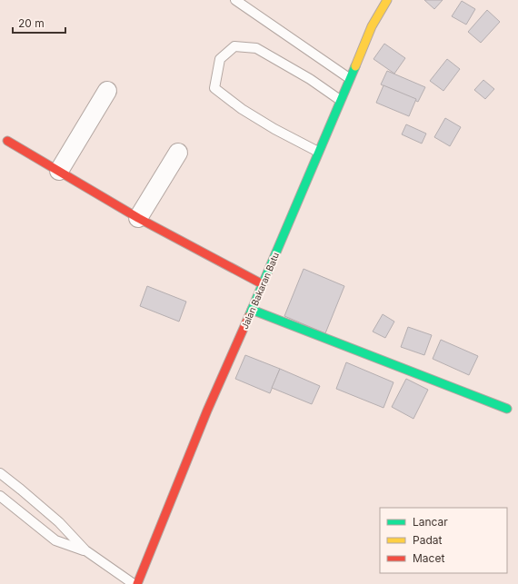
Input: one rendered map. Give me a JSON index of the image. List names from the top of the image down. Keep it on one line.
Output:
{"streets":{"main road":["Jalan Bakaran Batu"]},"legend":["Lancar","Padat","Macet"],"scale_bar":"20 m"}
